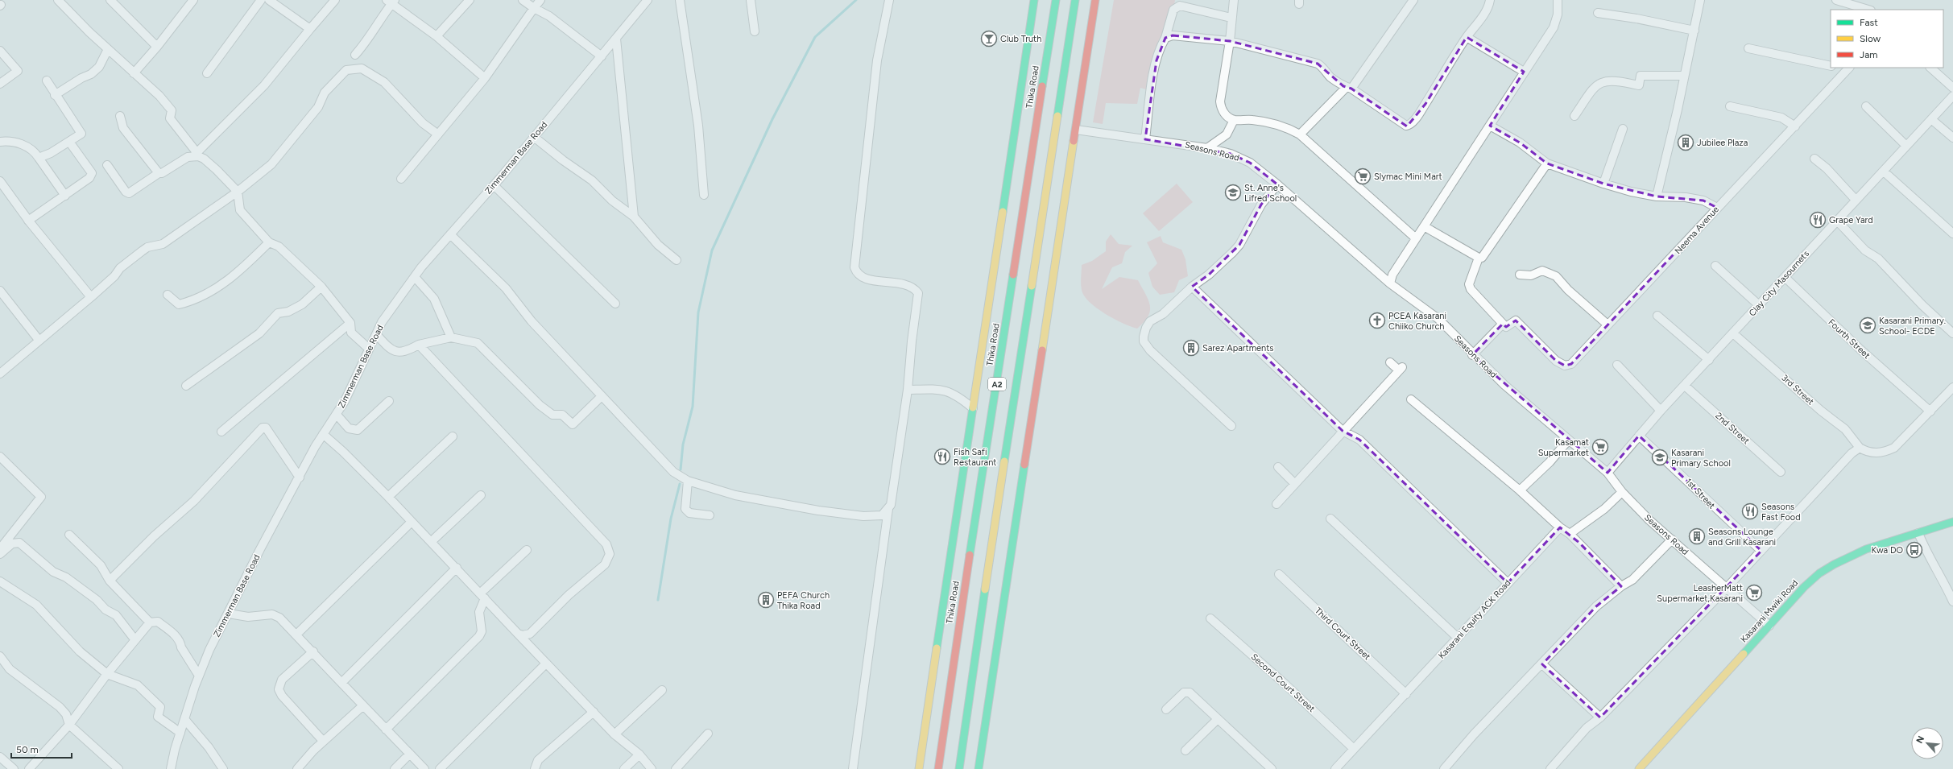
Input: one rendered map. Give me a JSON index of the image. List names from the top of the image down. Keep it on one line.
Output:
{"streets":{"main road":["Thika Road","A2","Kasarani Mwiki Road"],"street":["Seasons Road","Zimmerman Base Road","Neema Avenue","Clay City Masournets","Fourth Street","3rd Street","2nd Street","1st Street","Kasarani Equity ACK Road","Third Court Street","Second Court Street"]},"crossings":[["Seasons Road","Clay City Masournets"],["Seasons Road","Kasarani Mwiki Road"],["Clay City Masournets","Fourth Street"],["Clay City Masournets","3rd Street"],["Clay City Masournets","2nd Street"],["Clay City Masournets","1st Street"],["Kasarani Equity ACK Road","Third Court Street"],["Kasarani Equity ACK Road","Second Court Street"]],"places":{"bar":["Club Truth"],"building":["Jubilee Plaza","Sarez Apartments","Seasons Lounge and Grill Kasarani","PEFA Church Thika Road"],"supermarket":["Slymac Mini Mart","Kasamat Supermarket","LeasherMatt Supermarket,Kasarani"],"school or university":["St. Anne's Lifred School","Kasarani Primary. School- ECDE","Kasarani Primary School"],"restaurant":["Grape Yard","Fish Safi Restaurant","Seasons Fast Food"],"church":["PCEA Kasarani Chiiko Church"],"bus stop":["Kwa DO"]},"legend":["Fast","Slow","Jam"],"scale_bar":"50 m","north":"top left"}
